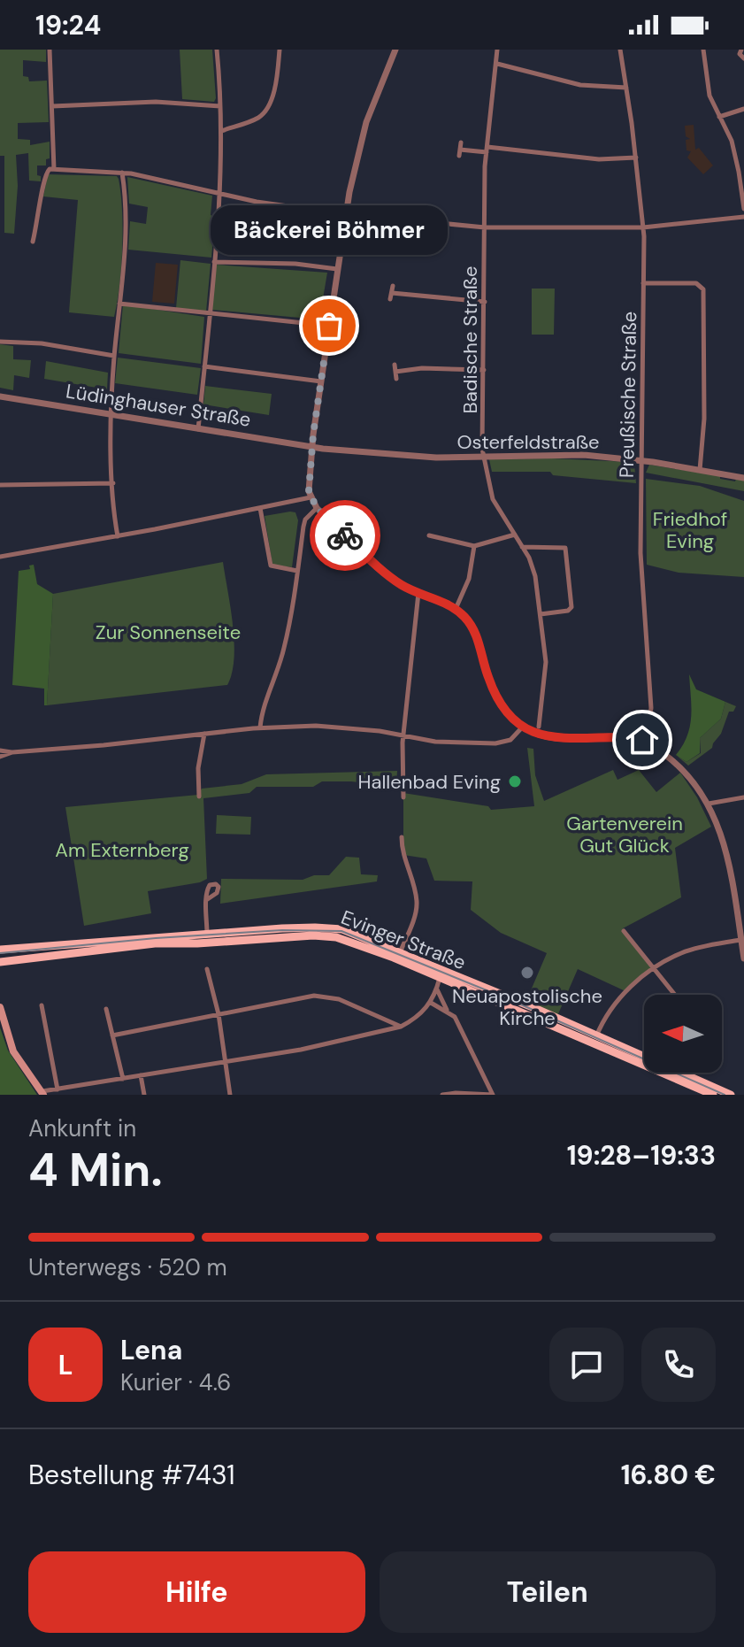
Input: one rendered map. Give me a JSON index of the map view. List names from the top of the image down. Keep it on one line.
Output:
{"streets":{"main road":["Evinger Straße"],"street":["Badische Straße","Preußische Straße","Lüdinghauser Straße","Osterfeldstraße"]},"crossings":[["Badische Straße","Osterfeldstraße"],["Preußische Straße","Osterfeldstraße"],["Lüdinghauser Straße","Osterfeldstraße"]],"parks":["Friedhof Eving","Zur Sonnenseite","Gartenverein Gut Glück","Am Externberg"],"places":["Bäckerei Böhmer","Hallenbad Eving","Neuapostolische Kirche"],"north":"left","page":{"status":"19:24","bubble":"Bäckerei Böhmer","heading":["4 Min.","Ankunft in","19:28–19:33"],"panel":["Lena","Kurier · 4.6","Bestellung #7431","16.80 €"],"bar":"Unterwegs · 520 m","round":"L","buttons":["Hilfe","Teilen"]}}
